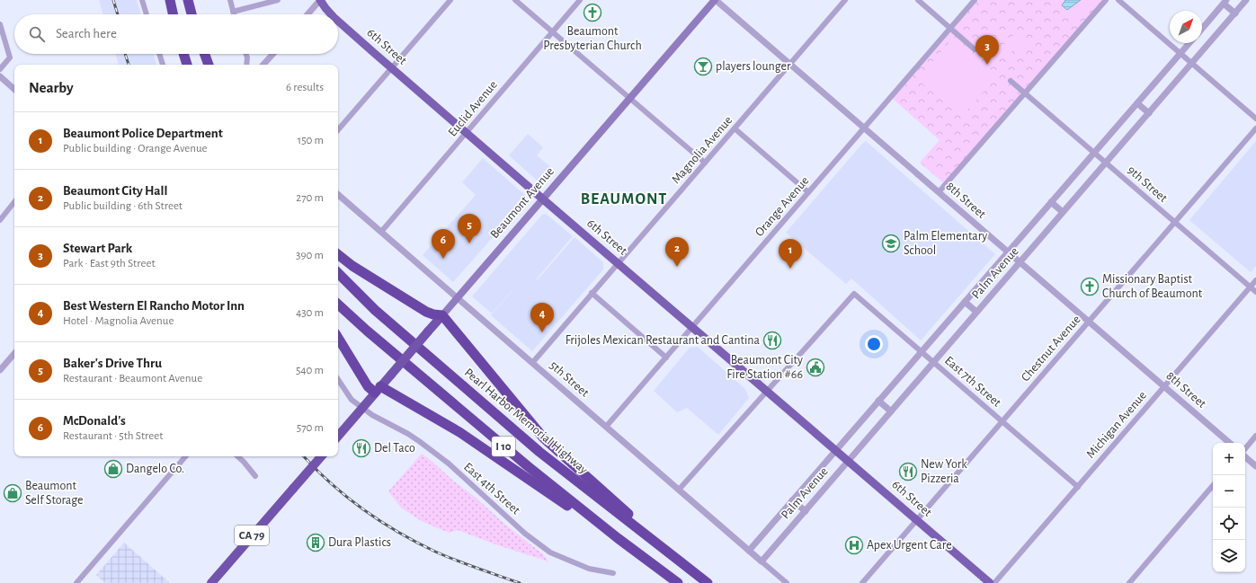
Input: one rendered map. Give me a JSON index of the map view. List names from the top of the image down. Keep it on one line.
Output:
{"streets":{"highway":["Beaumont Avenue","Pearl Harbor Memorial Highway","I 10","CA 79"],"main road":["6th Street"],"street":["Euclid Avenue","Magnolia Avenue","9th Street","8th Street","Orange Avenue","Palm Avenue","Chestnut Avenue","5th Street","East 7th Street","Michigan Avenue","East 4th Street"]},"crossings":[["6th Street","Euclid Avenue"],["6th Street","Magnolia Avenue"],["6th Street","Beaumont Avenue"],["6th Street","Orange Avenue"],["6th Street","Palm Avenue"],["6th Street","Chestnut Avenue"],["6th Street","East 7th Street"],["Euclid Avenue","5th Street"],["Magnolia Avenue","8th Street"],["Magnolia Avenue","5th Street"],["9th Street","Palm Avenue"],["9th Street","Chestnut Avenue"],["9th Street","Michigan Avenue"],["8th Street","Beaumont Avenue"],["8th Street","Orange Avenue"],["8th Street","Palm Avenue"],["8th Street","Chestnut Avenue"],["8th Street","Michigan Avenue"],["Beaumont Avenue","5th Street"],["Beaumont Avenue","East 4th Street"],["Orange Avenue","5th Street"],["Palm Avenue","5th Street"],["Palm Avenue","East 7th Street"],["Chestnut Avenue","East 7th Street"],["East 7th Street","Michigan Avenue"]],"districts":["BEAUMONT"],"places":{"church":["Beaumont Presbyterian Church","Missionary Baptist Church of Beaumont"],"bar":["players lounger"],"school or university":["Palm Elementary School"],"restaurant":["Frijoles Mexican Restaurant and Cantina","Del Taco","New York Pizzeria"],"public building":["Beaumont City Fire Station #66"],"shop":["Dangelo Co.","Beaumont Self Storage"],"building":["Dura Plastics"],"hospital":["Apex Urgent Care"]},"north":"top right","page":{"search":"Search here","pins":["3","5","6","2","1","4"],"heading":["Nearby","6 results"],"list":[{"mark":"1","name":"Beaumont Police Department","note":"Public building · Orange Avenue","value":"150 m"},{"mark":"2","name":"Beaumont City Hall","note":"Public building · 6th Street","value":"270 m"},{"mark":"3","name":"Stewart Park","note":"Park · East 9th Street","value":"390 m"},{"mark":"4","name":"Best Western El Rancho Motor Inn","note":"Hotel · Magnolia Avenue","value":"430 m"},{"mark":"5","name":"Baker's Drive Thru","note":"Restaurant · Beaumont Avenue","value":"540 m"},{"mark":"6","name":"McDonald's","note":"Restaurant · 5th Street","value":"570 m"}],"map_buttons":["+","−"]}}
